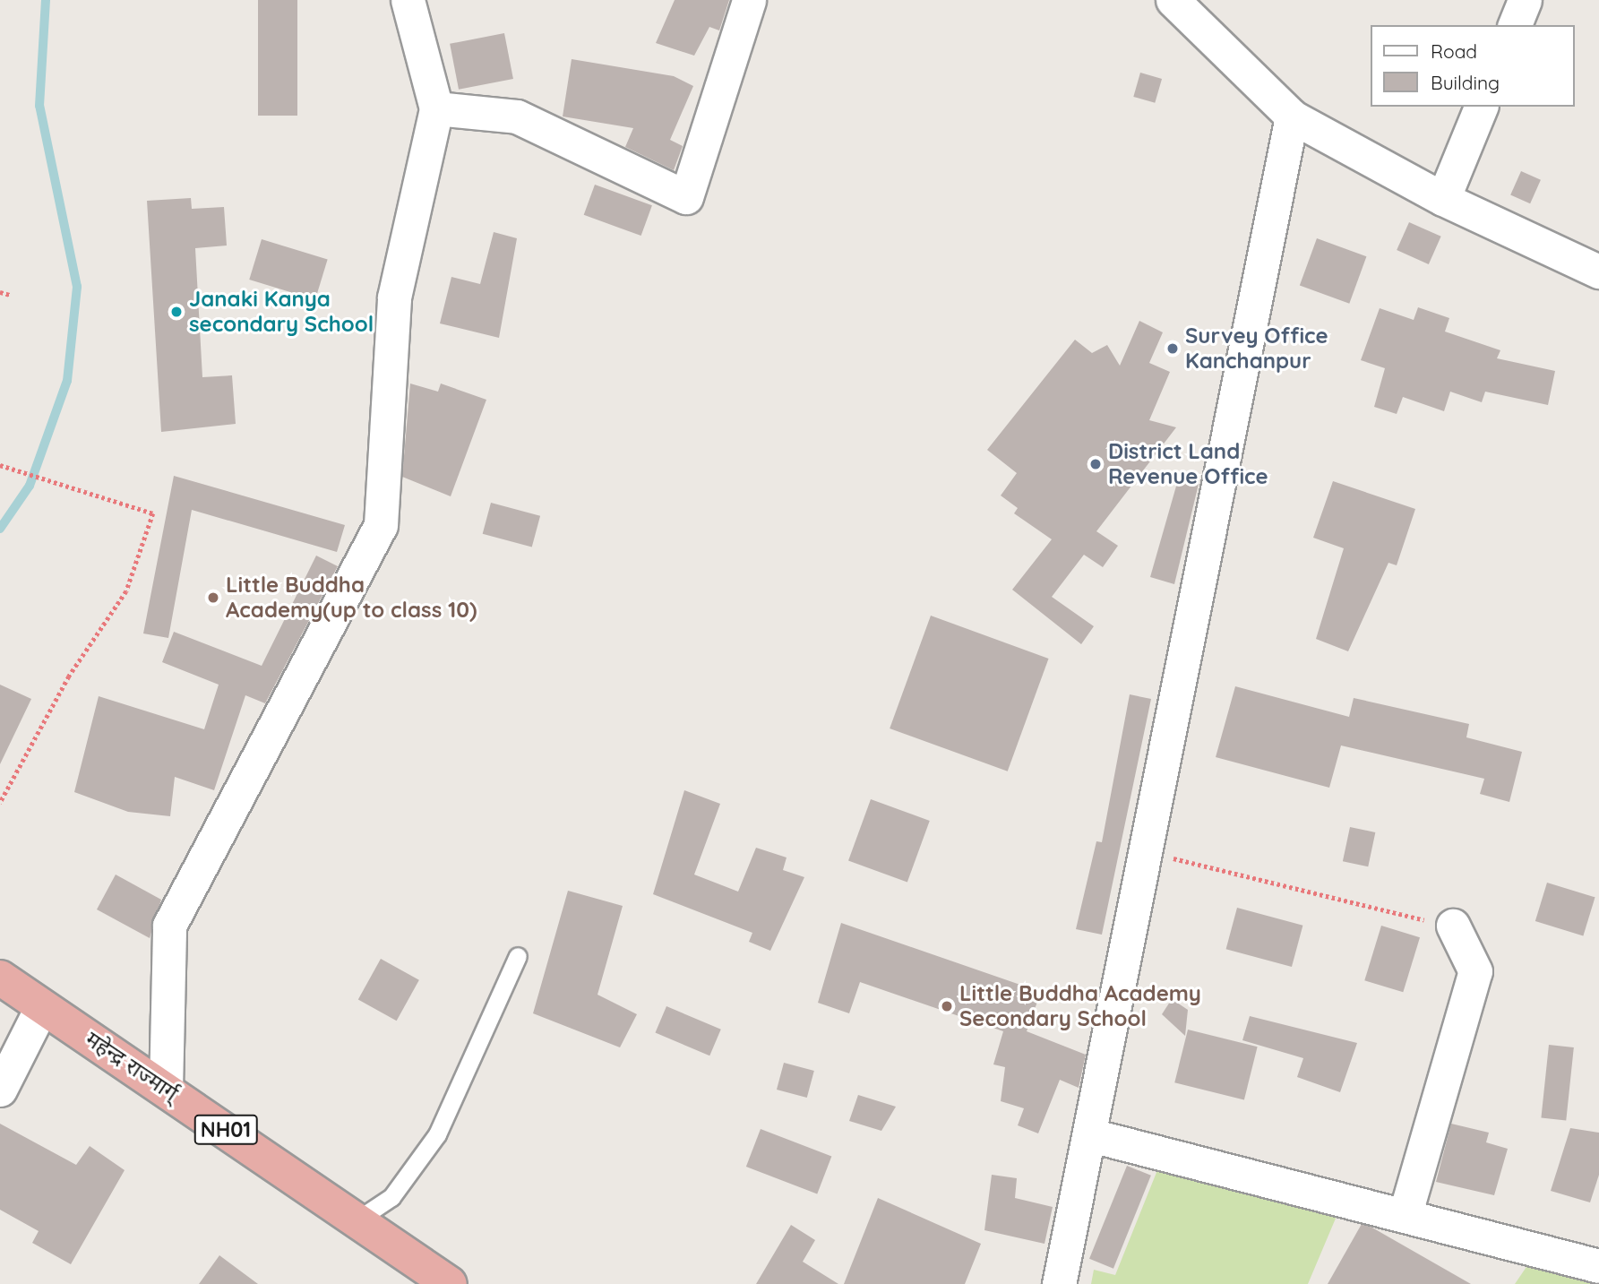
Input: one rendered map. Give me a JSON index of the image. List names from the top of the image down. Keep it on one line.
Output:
{"streets":{"highway":["महेन्द्र राज्मार्ग्","NH01"]},"places":["Janaki Kanya secondary School","Survey Office Kanchanpur","District Land Revenue Office","Little Buddha Academy(up to class 10)","Little Buddha Academy Secondary School"],"legend":["Road","Building"]}
